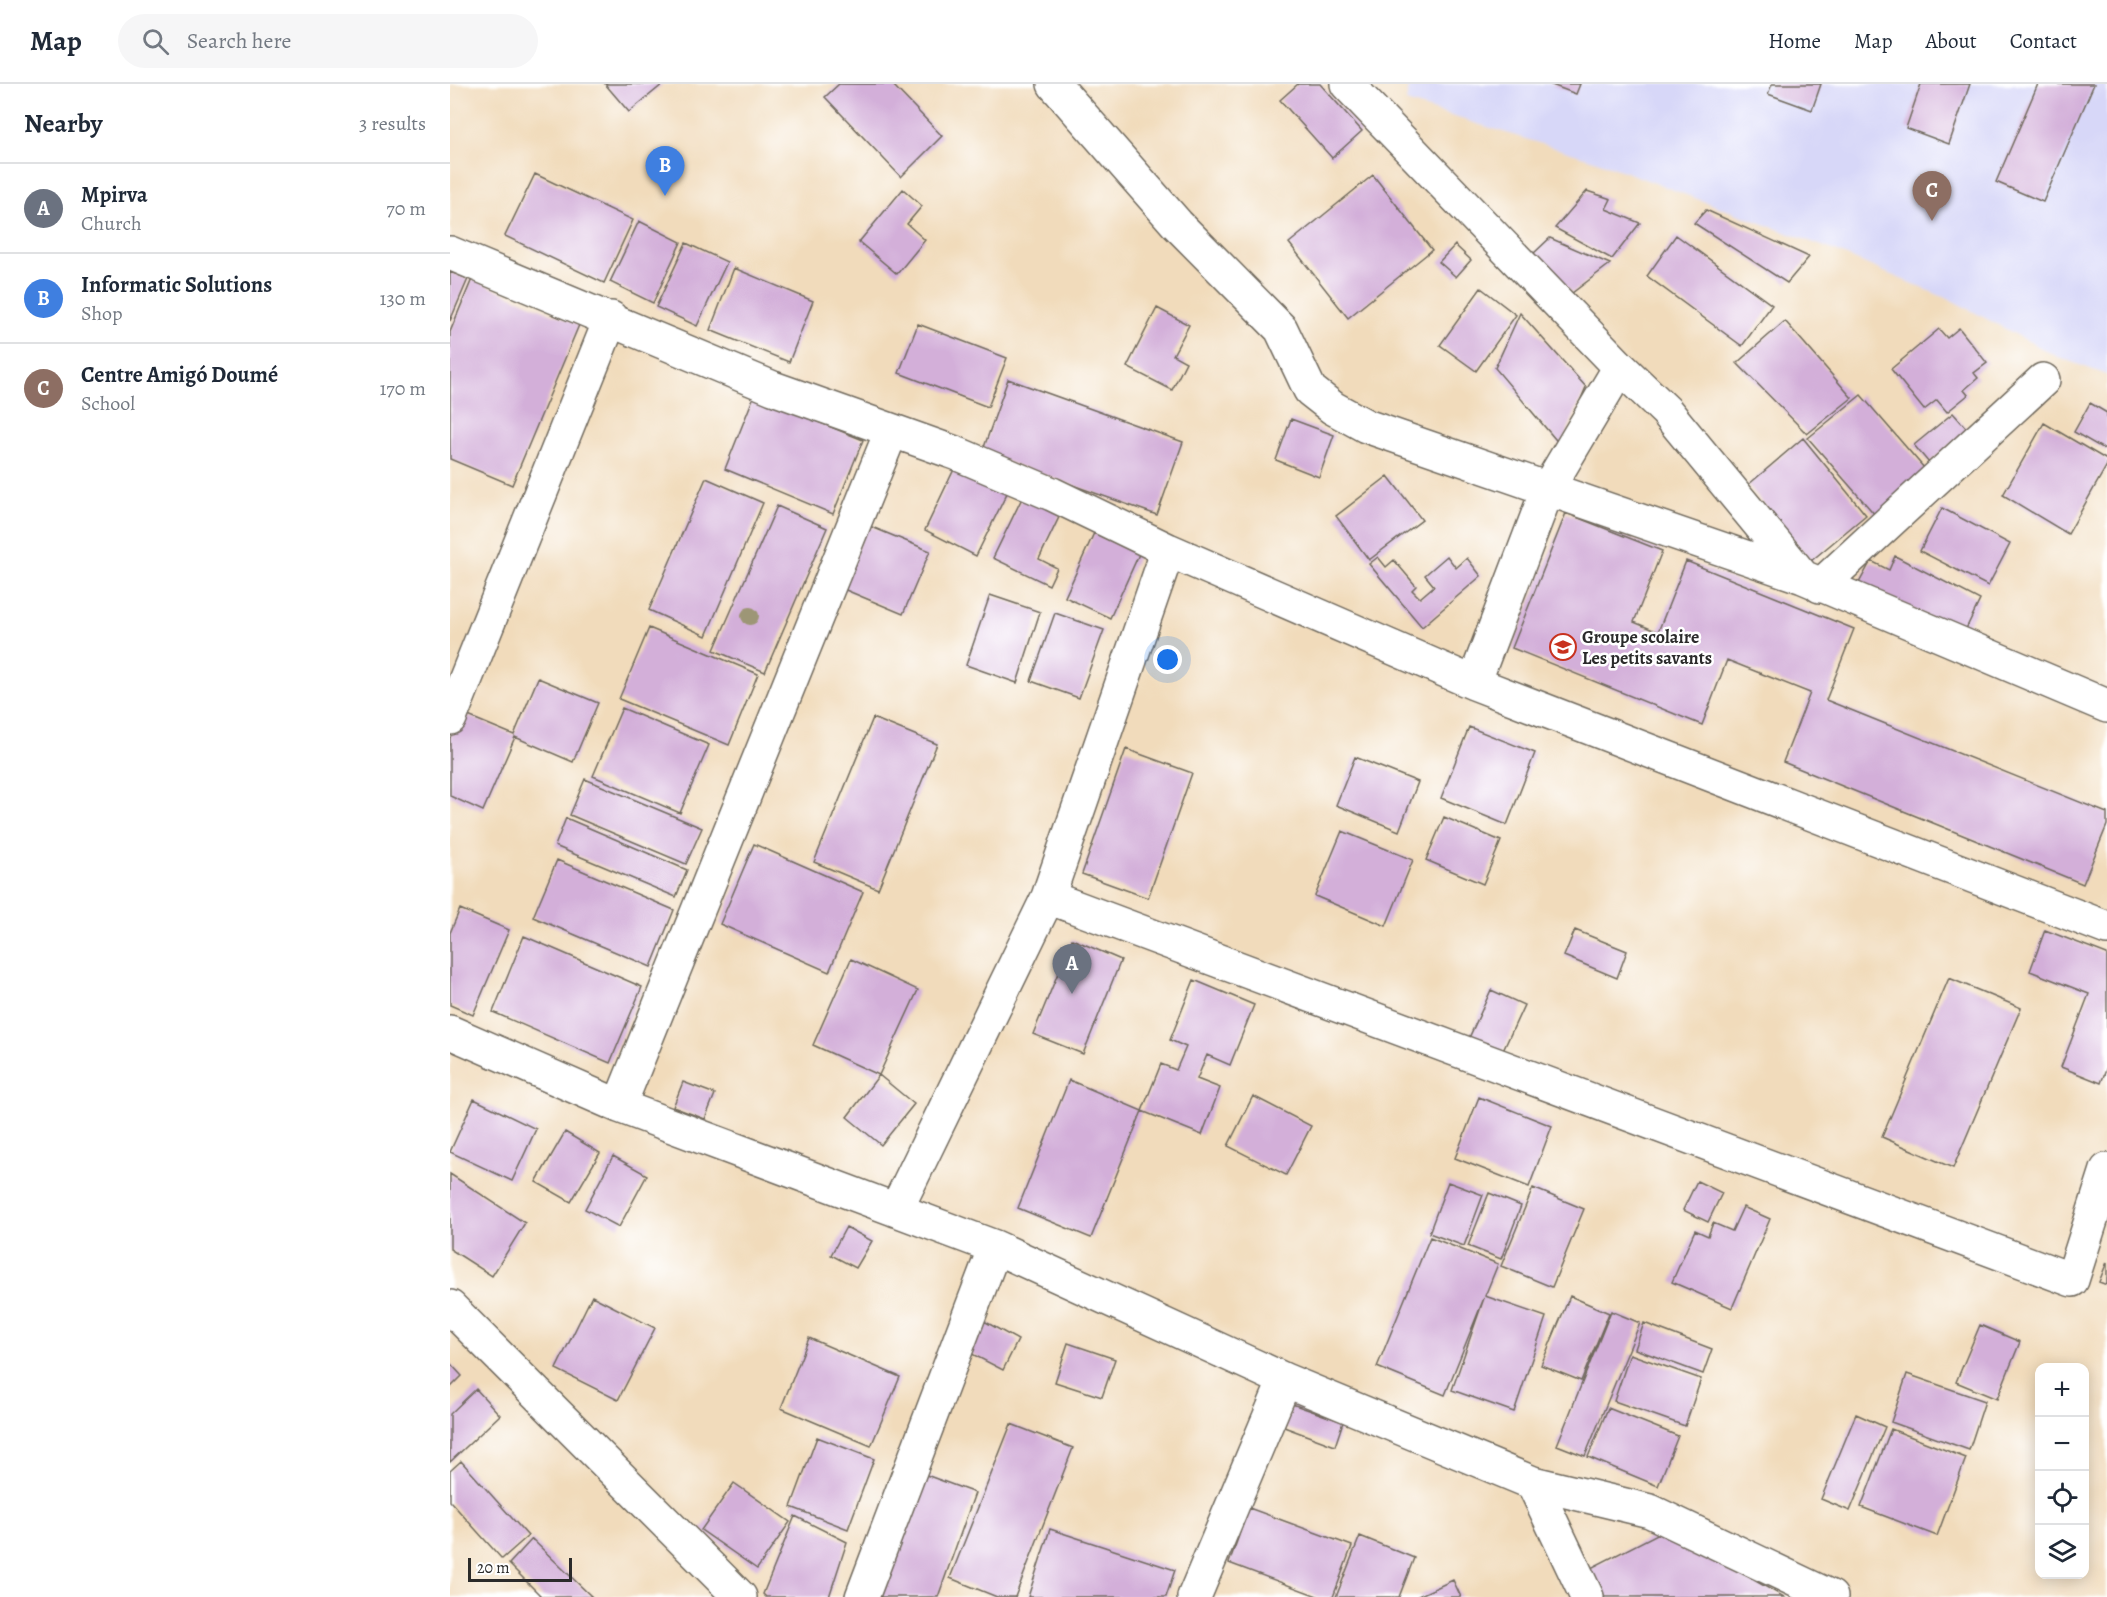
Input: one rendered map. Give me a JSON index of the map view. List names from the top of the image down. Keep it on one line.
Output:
{"places":{"school or university":["Groupe scolaire Les petits savants"]},"scale_bar":"20 m","page":{"header":"Map","search":"Search here","nav":["Home","Map","About","Contact"],"heading":["Nearby","3 results"],"pins":["B","C","A"],"list":[{"mark":"A","name":"Mpirva","note":"Church","value":"70 m"},{"mark":"B","name":"Informatic Solutions","note":"Shop","value":"130 m"},{"mark":"C","name":"Centre Amigó Doumé","note":"School","value":"170 m"}],"map_buttons":["+","−"],"scale":"20 m"}}
